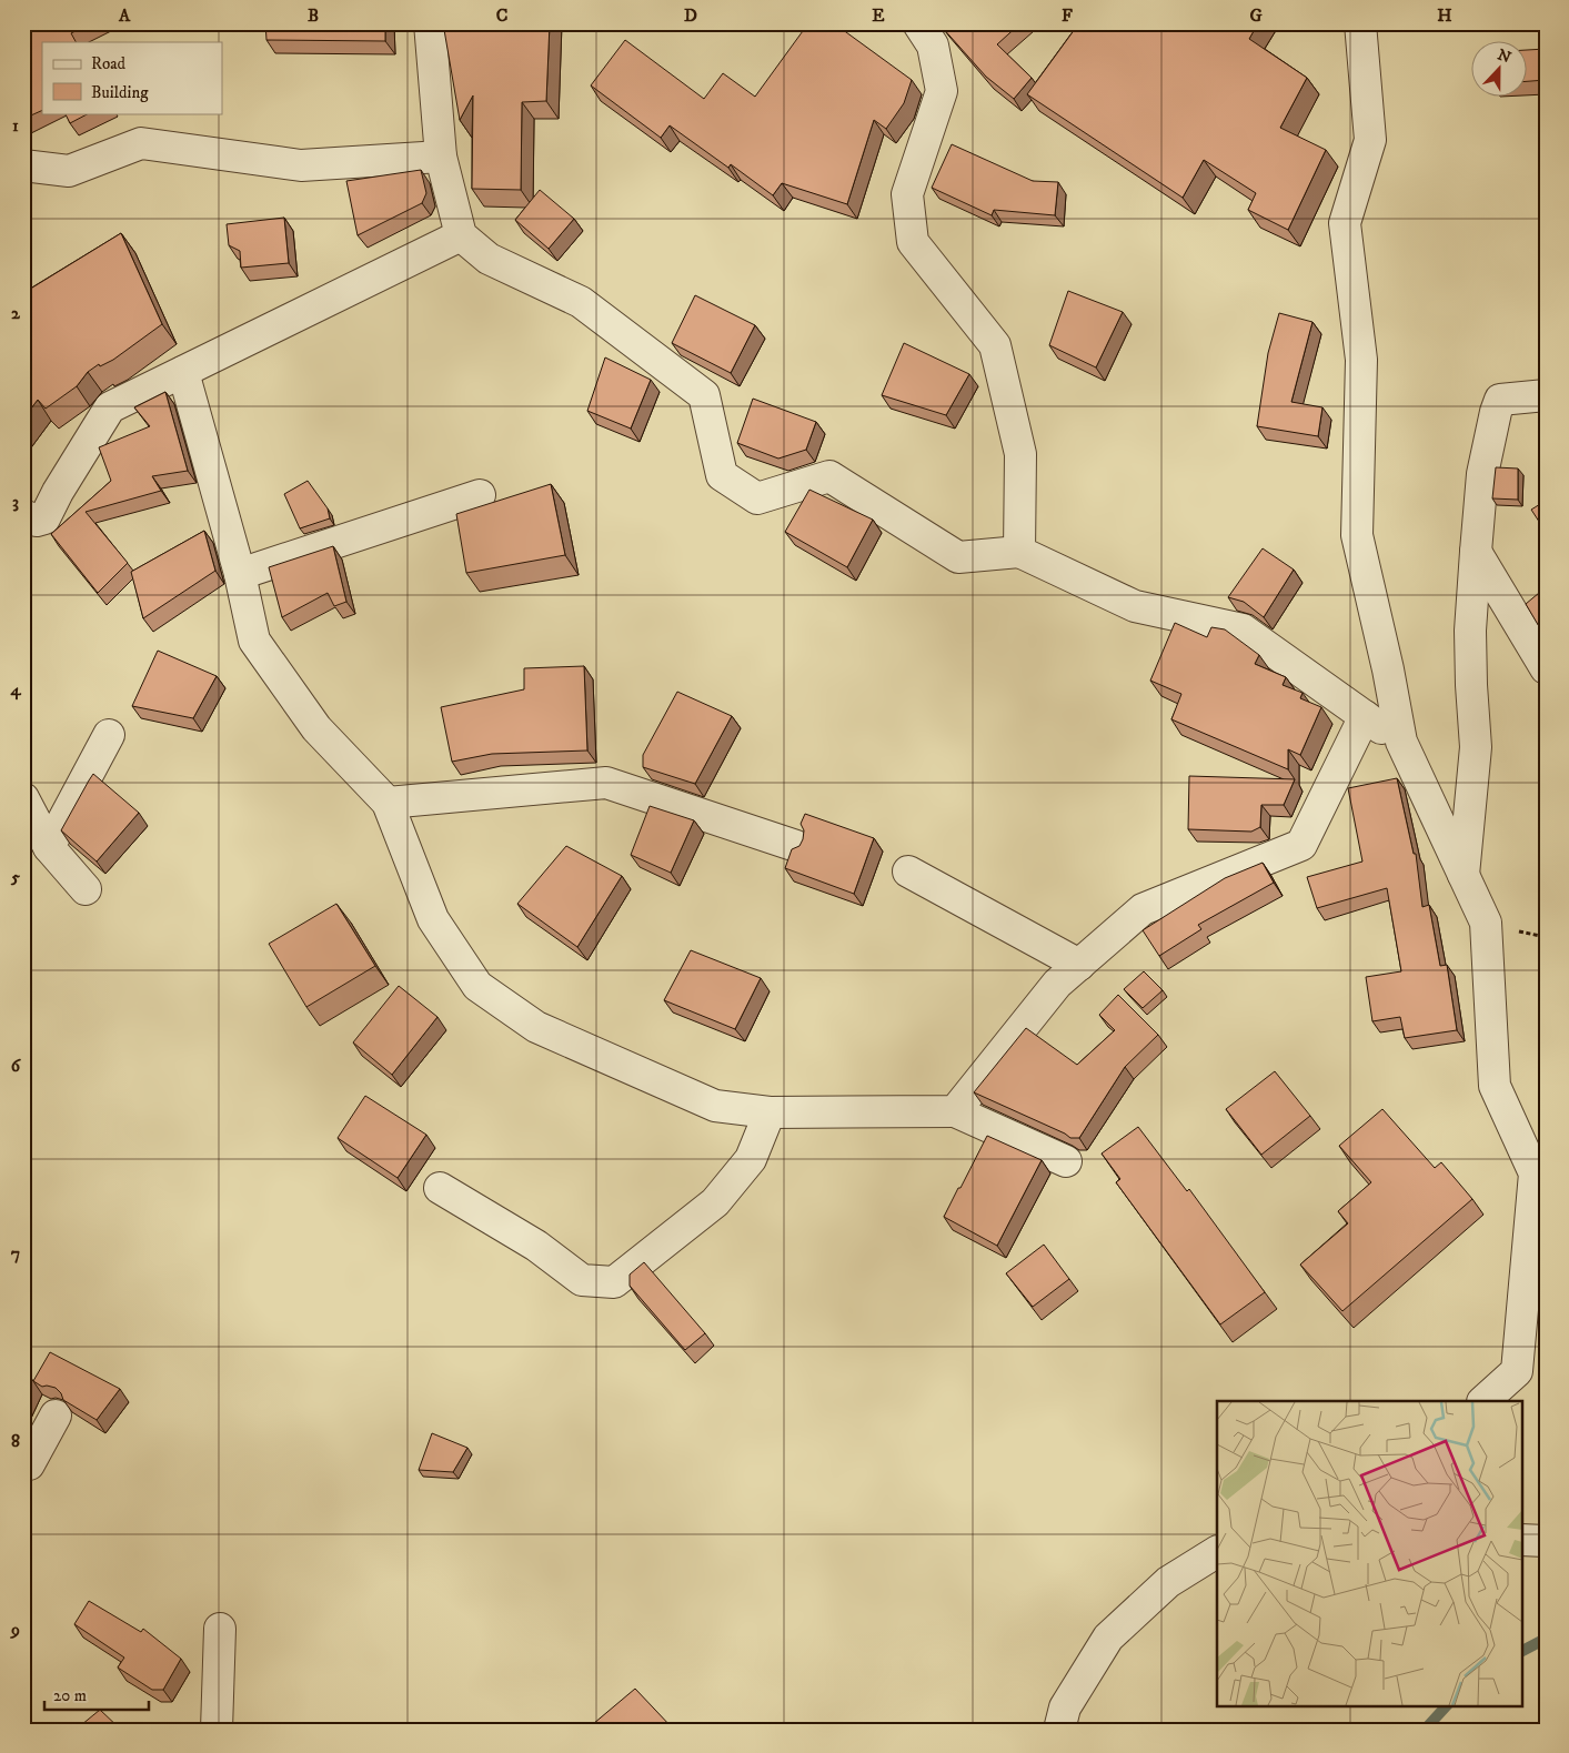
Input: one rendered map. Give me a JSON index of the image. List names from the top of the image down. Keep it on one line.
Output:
{"legend":["Road","Building"],"scale_bar":"20 m","north":"top","grid":{"columns":["A","B","C","D","E","F","G","H"],"rows":["1","2","3","4","5","6","7","8","9"]}}
